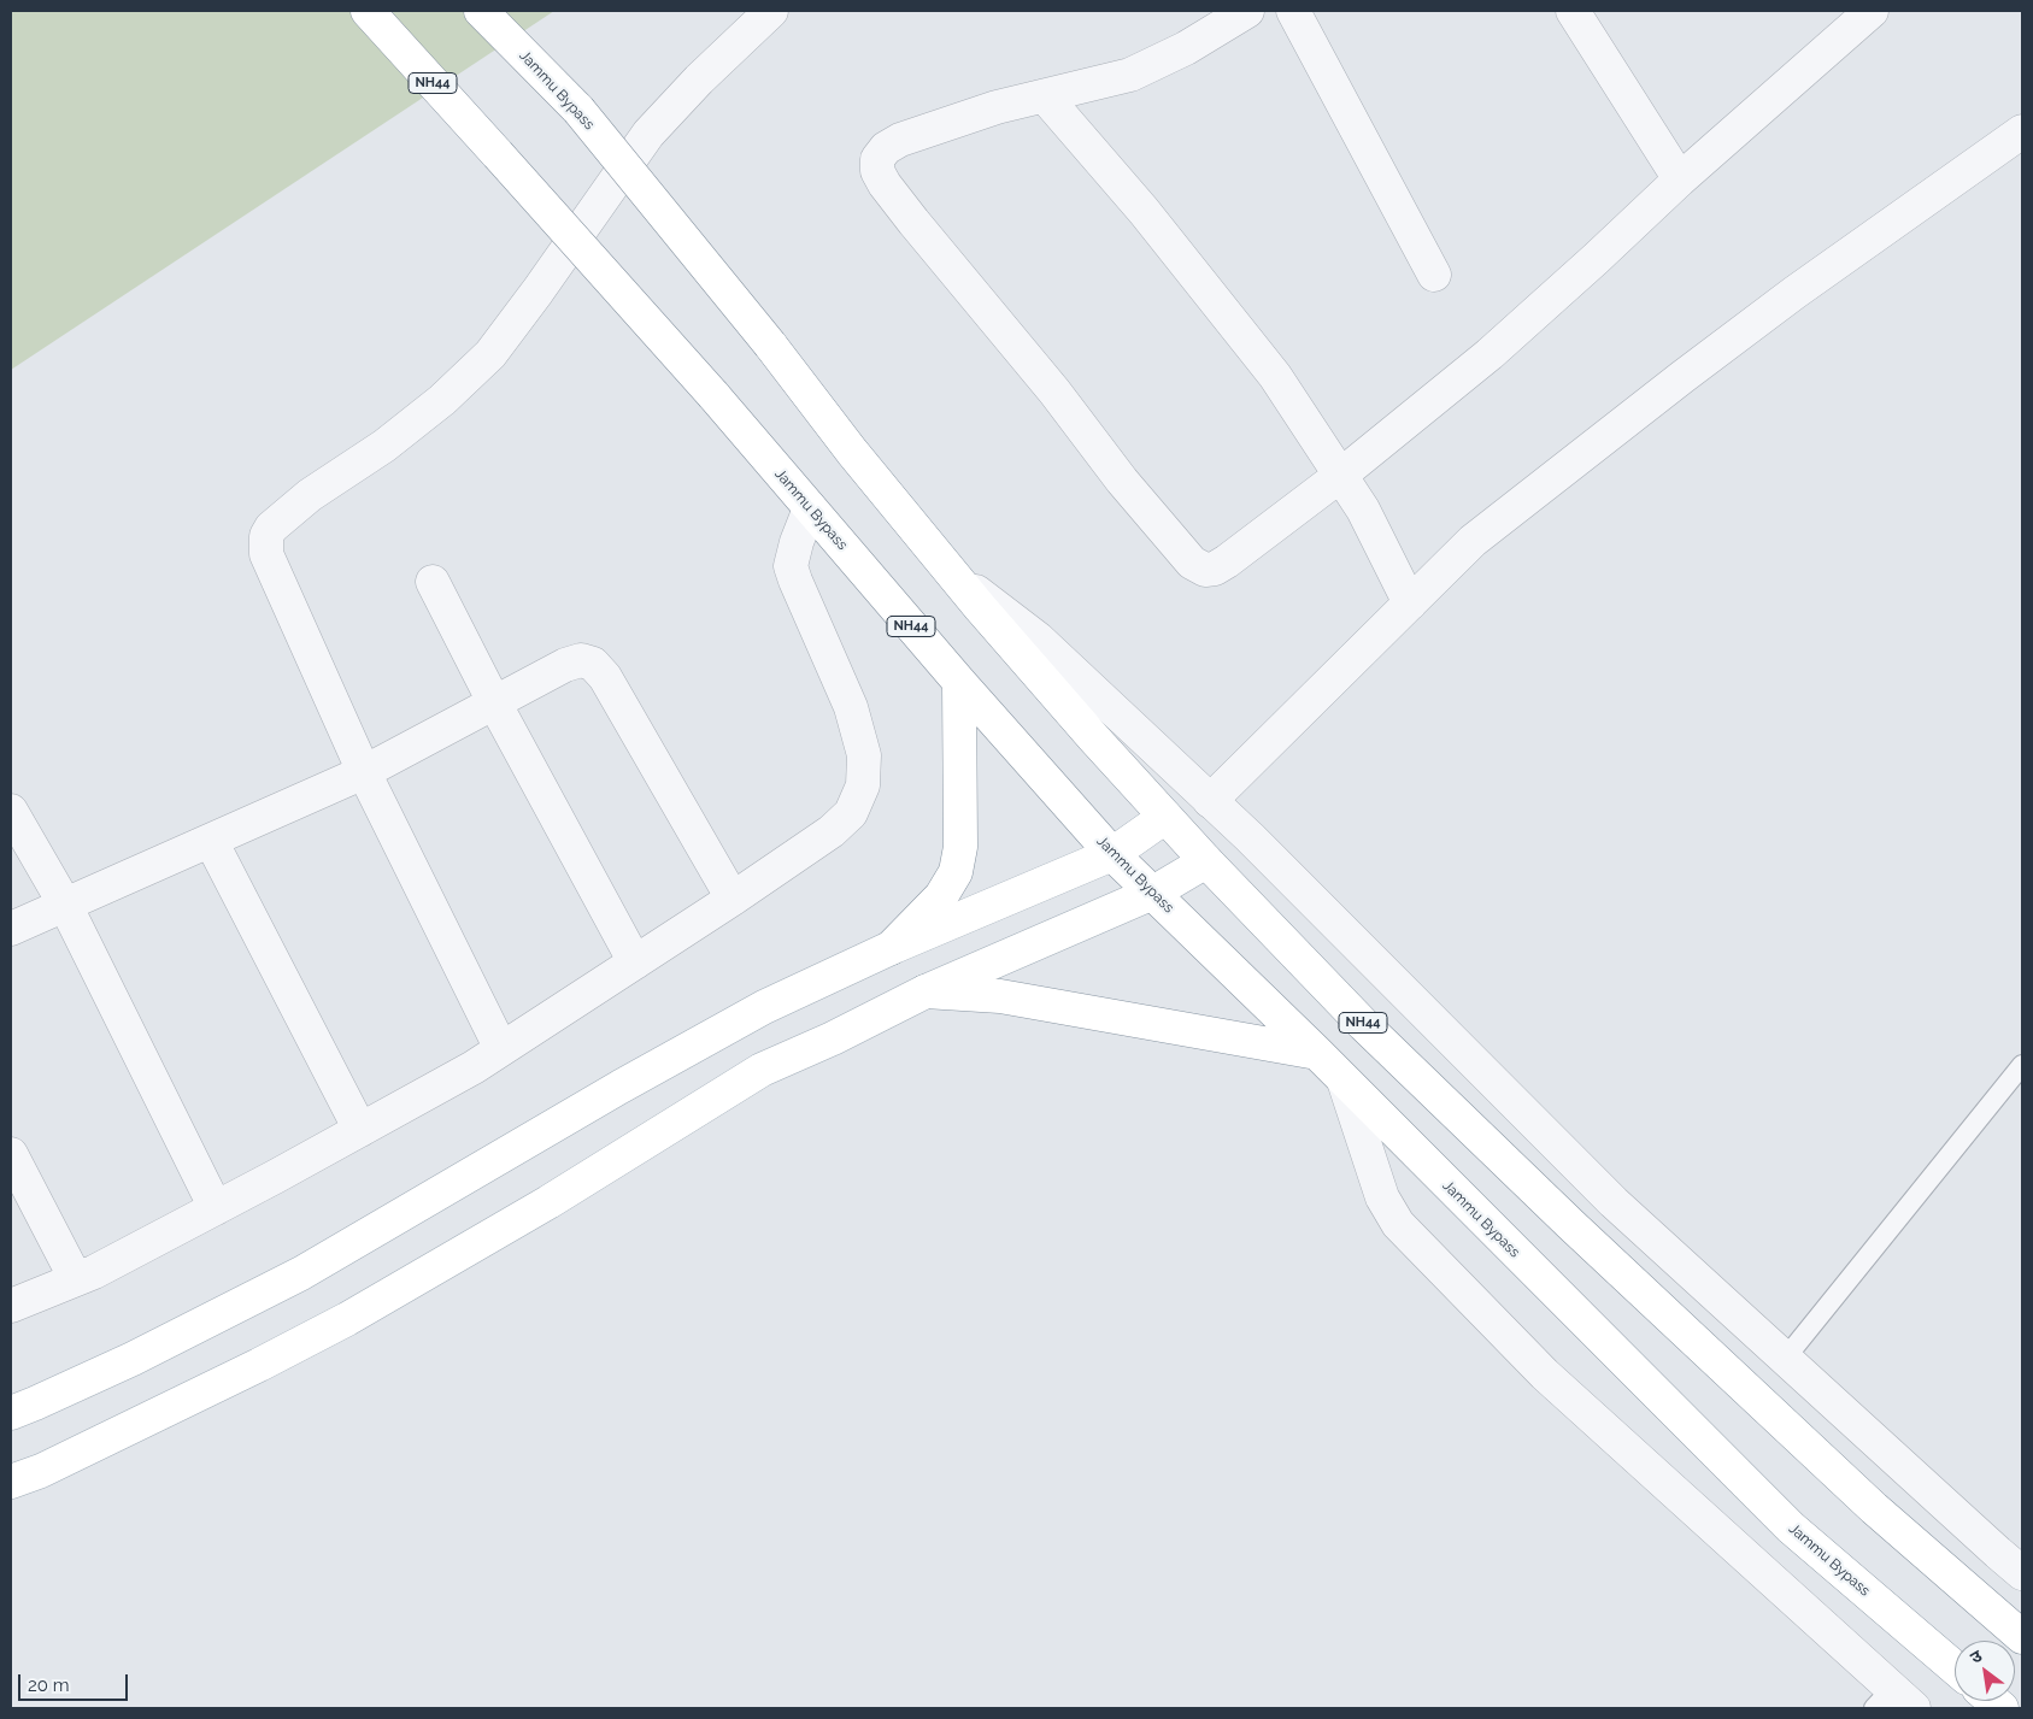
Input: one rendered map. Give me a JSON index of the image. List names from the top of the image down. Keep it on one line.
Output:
{"streets":{"main road":["NH44","Jammu Bypass"]},"scale_bar":"20 m","north":"top left"}
